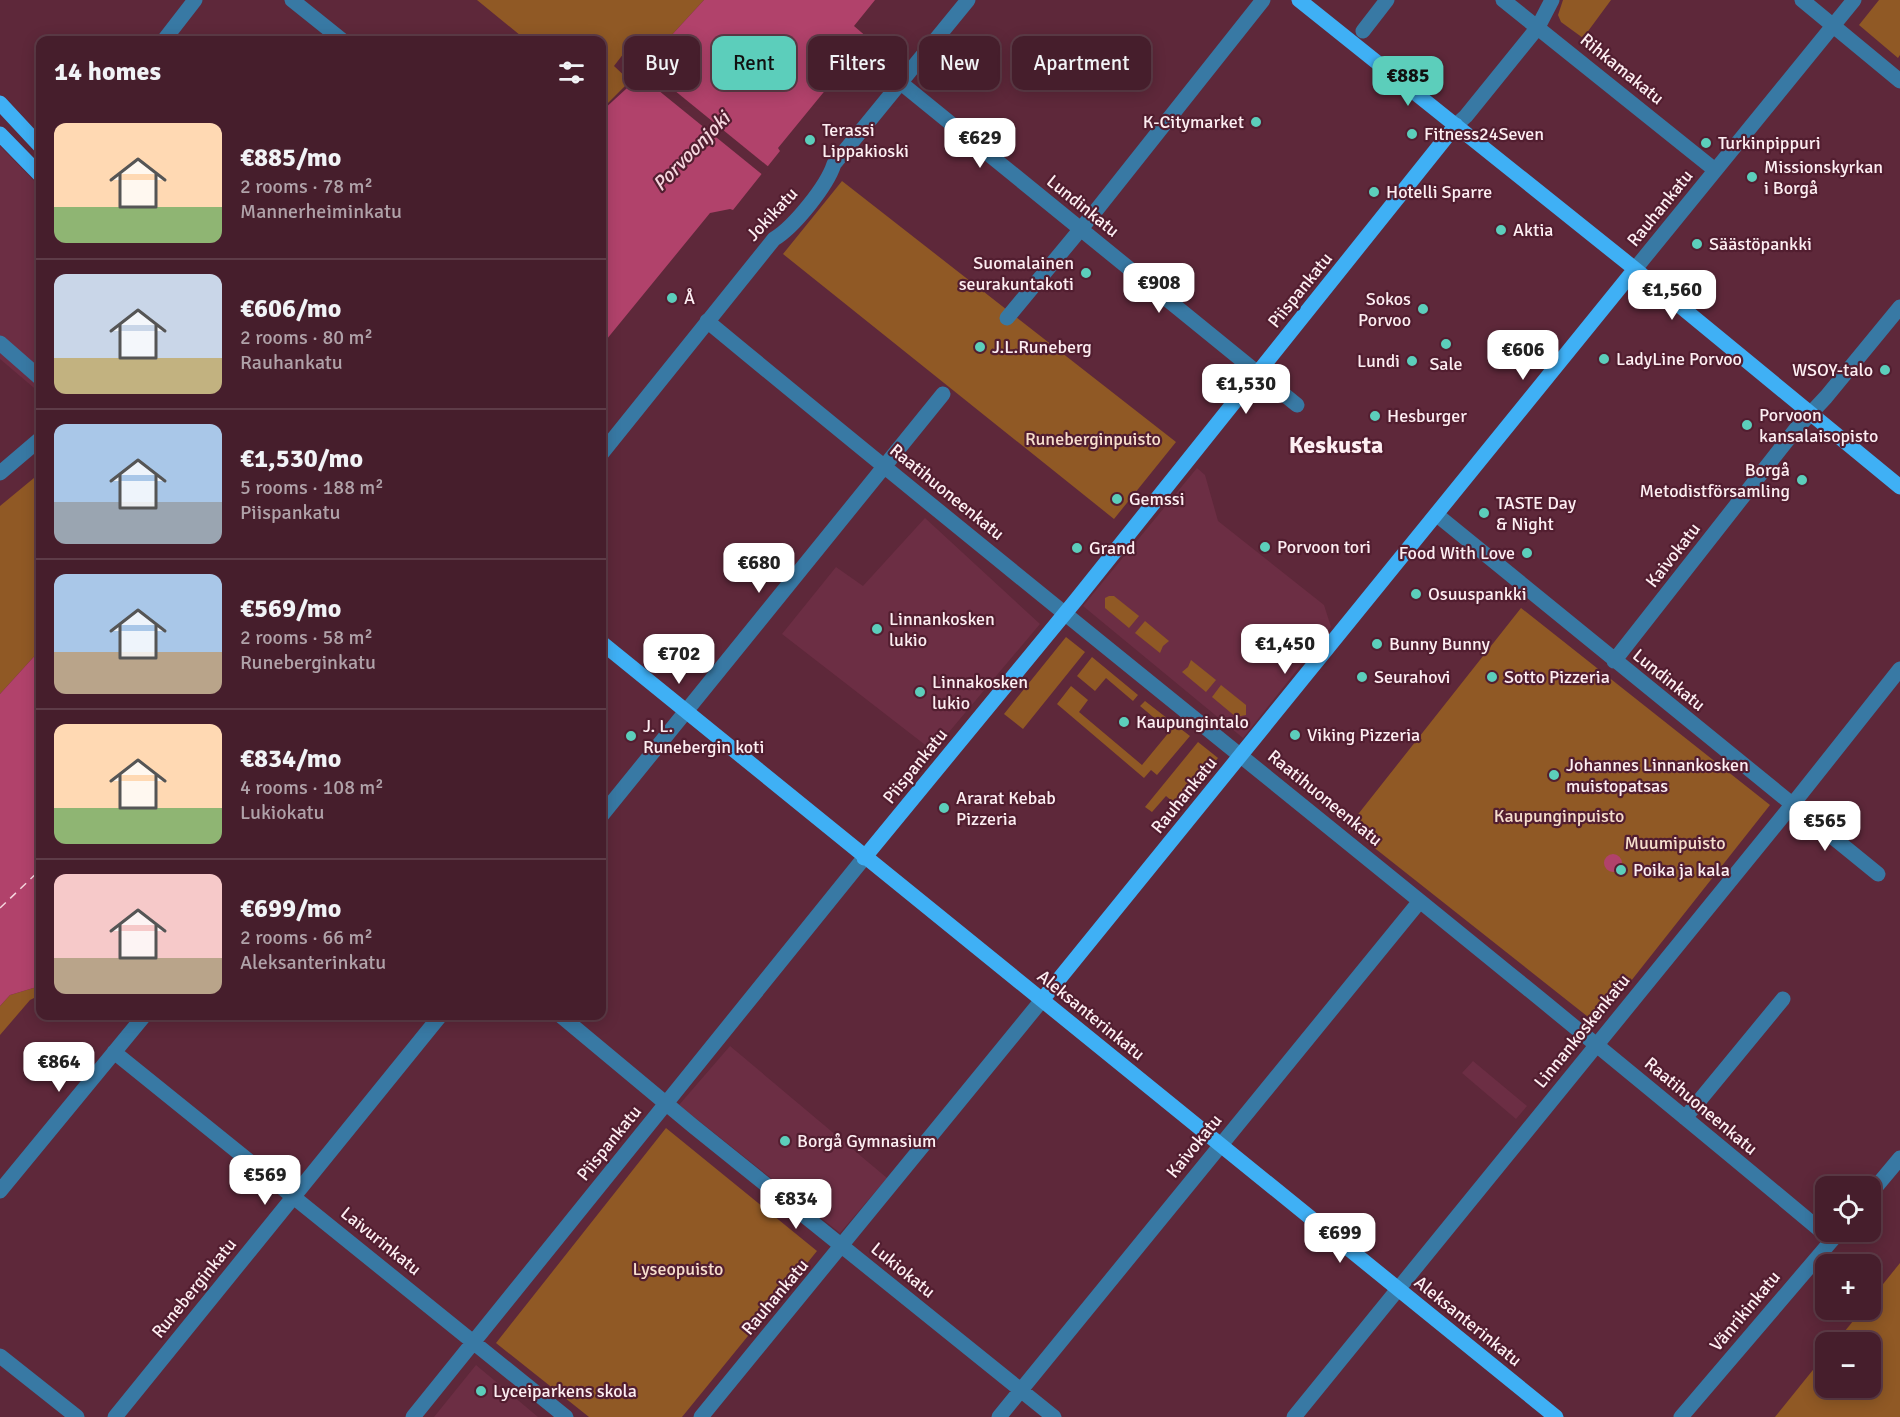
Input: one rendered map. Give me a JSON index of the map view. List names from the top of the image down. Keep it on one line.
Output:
{"streets":{"main road":["Rauhankatu","Piispankatu","Aleksanterinkatu"],"street":["Rihkamakatu","Lundinkatu","Jokikatu","Raatihuoneenkatu","Kaivokatu","Linnankoskenkatu","Laivurinkatu","Lukiokatu","Runeberginkatu","Vänrikinkatu"]},"crossings":[["Rihkamakatu","Rauhankatu"],["Rihkamakatu","Piispankatu"],["Lundinkatu","Rauhankatu"],["Lundinkatu","Piispankatu"],["Lundinkatu","Kaivokatu"],["Lundinkatu","Linnankoskenkatu"],["Rauhankatu","Raatihuoneenkatu"],["Rauhankatu","Aleksanterinkatu"],["Rauhankatu","Lukiokatu"],["Jokikatu","Raatihuoneenkatu"],["Piispankatu","Raatihuoneenkatu"],["Piispankatu","Aleksanterinkatu"],["Piispankatu","Laivurinkatu"],["Piispankatu","Lukiokatu"],["Raatihuoneenkatu","Kaivokatu"],["Raatihuoneenkatu","Linnankoskenkatu"],["Kaivokatu","Aleksanterinkatu"],["Kaivokatu","Lukiokatu"],["Aleksanterinkatu","Linnankoskenkatu"],["Laivurinkatu","Runeberginkatu"]],"districts":["Keskusta"],"water":["Porvoonjoki"],"parks":["Runeberginpuisto","Kaupunginpuisto","Muumipuisto","Lyseopuisto"],"places":["K-Citymarket","Fitness24Seven","Terassi Lippakioski","Turkinpippuri","Missionskyrkan i Borgå","Hotelli Sparre","Aktia","Säästöpankki","Suomalainen seurakuntakoti","Å","Sokos Porvoo","Sale","J.L.Runeberg","LadyLine Porvoo","Lundi","WSOY-talo","Hesburger","Porvoon kansalaisopisto","Borgå Metodistförsamling","Gemssi","TASTE Day & Night","Porvoon tori","Grand","Food With Love","Osuuspankki","Linnankosken lukio","Bunny Bunny","Seurahovi","Sotto Pizzeria","Linnakosken lukio","Kaupungintalo","Viking Pizzeria","J. L. Runebergin koti","Johannes Linnankosken muistopatsas","Ararat Kebab Pizzeria","Poika ja kala","Borgå Gymnasium","Lyceiparkens skola"],"page":{"chip":["Buy","Rent","Filters","New","Apartment"],"heading":"14 homes","price":["€885","€629","€908","€1,560","€606","€1,530","€680","€1,450","€702","€565","€864","€569","€834","€699"],"list":[{"name":"€885/mo","note":"2 rooms · 78 m² · Mannerheiminkatu"},{"name":"€606/mo","note":"2 rooms · 80 m² · Rauhankatu"},{"name":"€1,530/mo","note":"5 rooms · 188 m² · Piispankatu"},{"name":"€569/mo","note":"2 rooms · 58 m² · Runeberginkatu"},{"name":"€834/mo","note":"4 rooms · 108 m² · Lukiokatu"},{"name":"€699/mo","note":"2 rooms · 66 m² · Aleksanterinkatu"}],"map_buttons":["+","−"]}}
